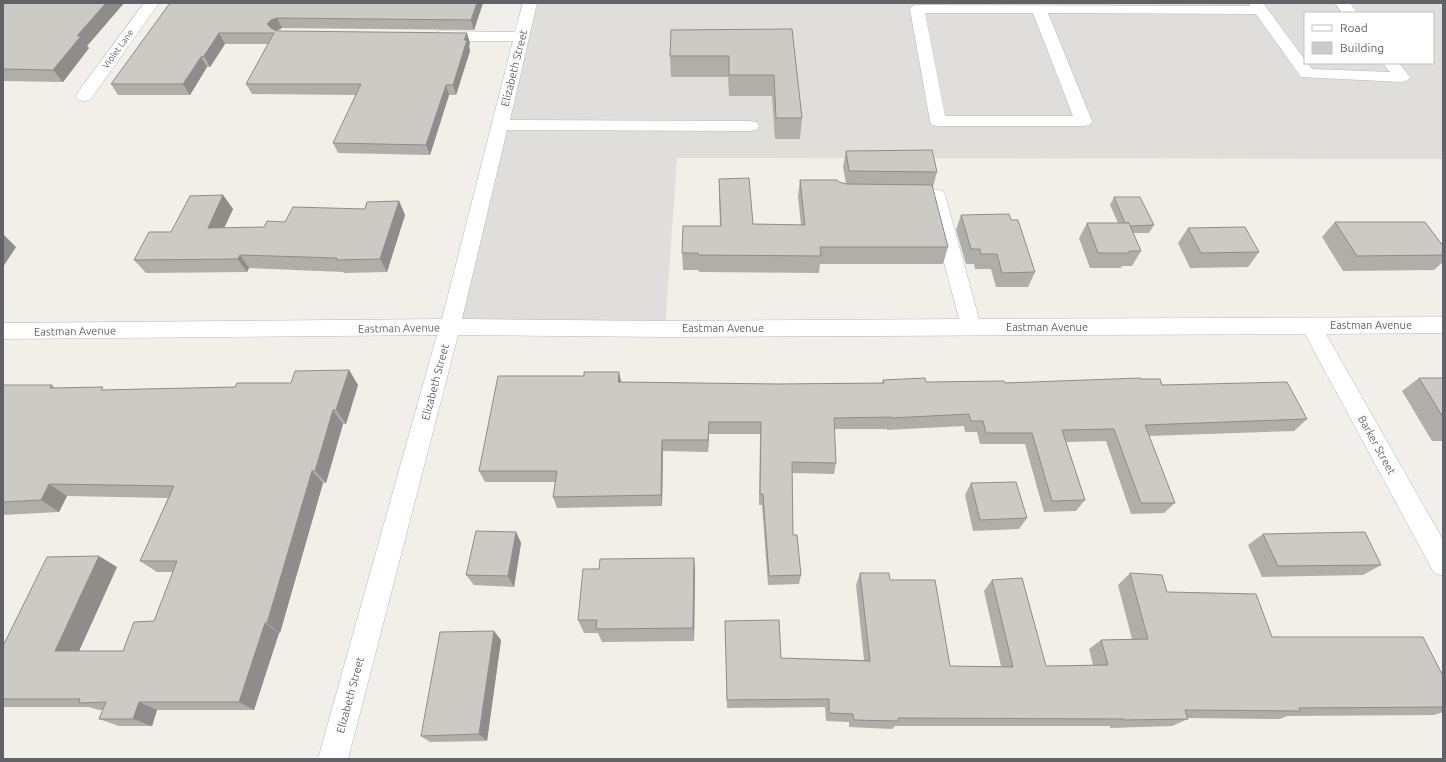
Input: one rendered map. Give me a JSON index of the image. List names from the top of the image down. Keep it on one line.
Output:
{"streets":{"street":["Violet Lane","Elizabeth Street","Eastman Avenue","Barker Street"]},"crossings":[["Elizabeth Street","Eastman Avenue"],["Eastman Avenue","Barker Street"]],"legend":["Road","Building"]}
